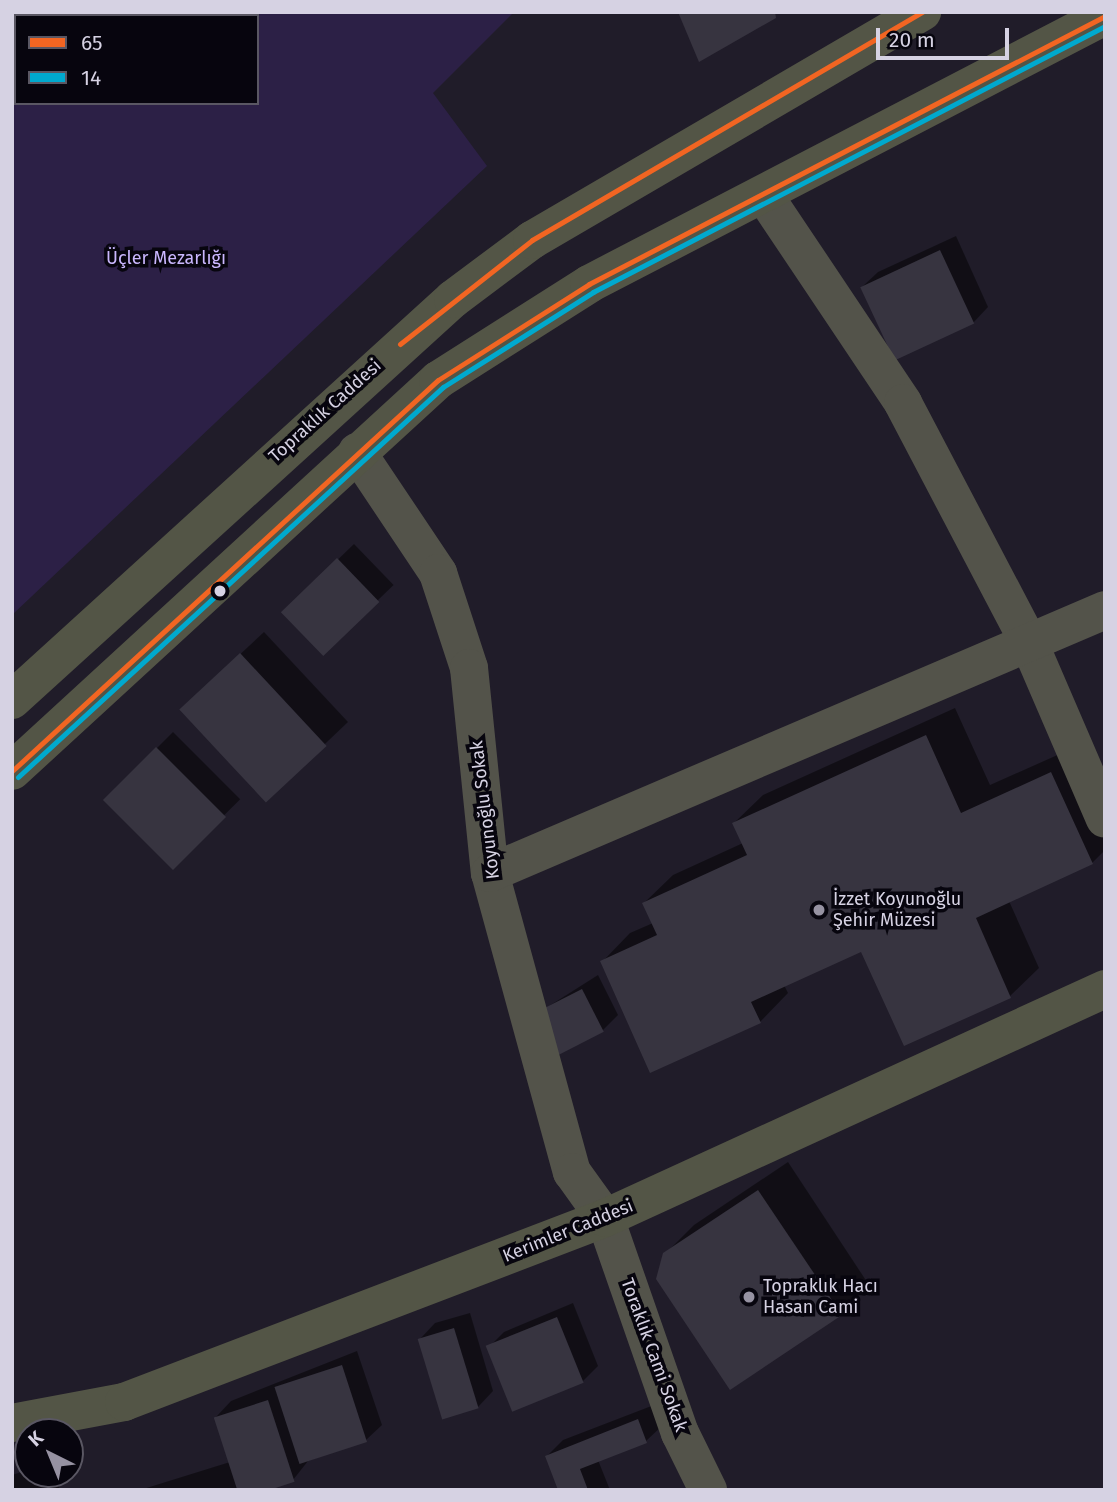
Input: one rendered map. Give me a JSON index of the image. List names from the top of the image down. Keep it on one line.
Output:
{"streets":{"main road":["Topraklık Caddesi","Kerimler Caddesi"],"street":["Koyunoğlu Sokak","Toraklık Cami Sokak"]},"crossings":[["Koyunoğlu Sokak","Kerimler Caddesi"],["Koyunoğlu Sokak","Toraklık Cami Sokak"],["Kerimler Caddesi","Toraklık Cami Sokak"]],"parks":["Üçler Mezarlığı"],"places":["İzzet Koyunoğlu Şehir Müzesi","Topraklık Hacı Hasan Cami"],"lines":["transit line 65","transit line 14"],"legend":["65","14"],"scale_bar":"20 m","north":"top left"}
